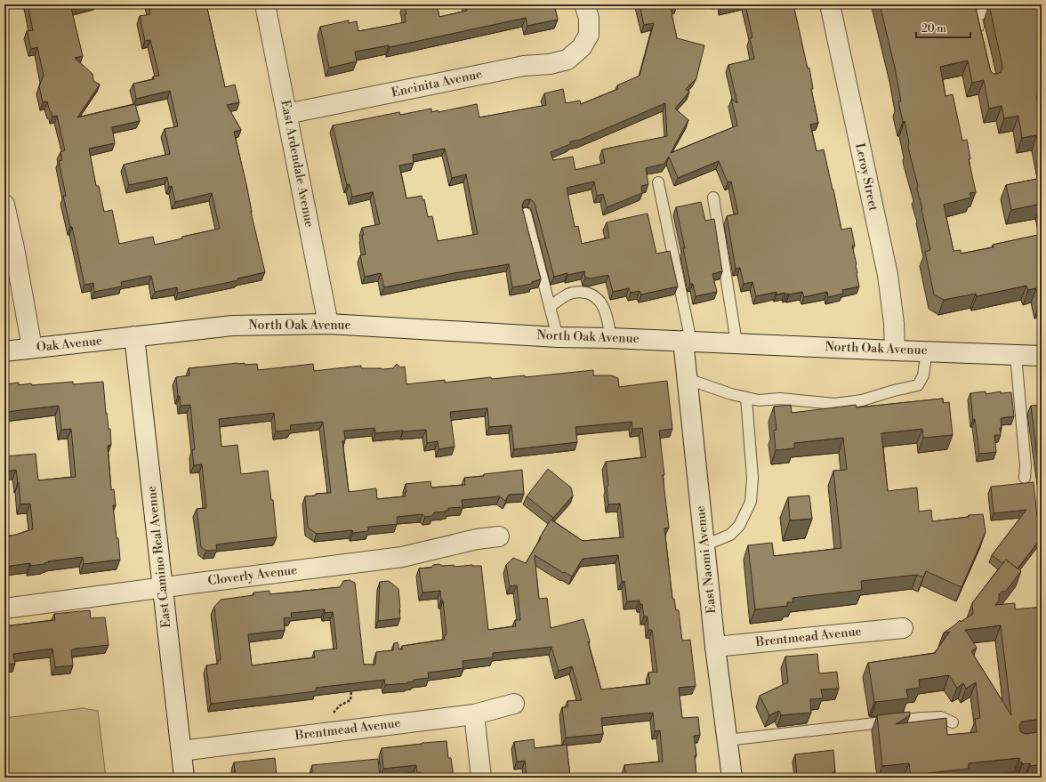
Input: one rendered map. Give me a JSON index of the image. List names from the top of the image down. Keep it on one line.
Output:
{"streets":{"street":["Encinita Avenue","East Ardendale Avenue","Leroy Street","North Oak Avenue","Oak Avenue","East Camino Real Avenue","East Naomi Avenue","Cloverly Avenue","Brentmead Avenue"]},"crossings":[["Encinita Avenue","East Ardendale Avenue"],["East Ardendale Avenue","North Oak Avenue"],["Leroy Street","North Oak Avenue"],["North Oak Avenue","Oak Avenue"],["North Oak Avenue","East Camino Real Avenue"],["North Oak Avenue","East Naomi Avenue"],["Oak Avenue","East Camino Real Avenue"],["East Camino Real Avenue","Cloverly Avenue"],["East Camino Real Avenue","Brentmead Avenue"],["East Naomi Avenue","Brentmead Avenue"]],"scale_bar":"20 m"}
